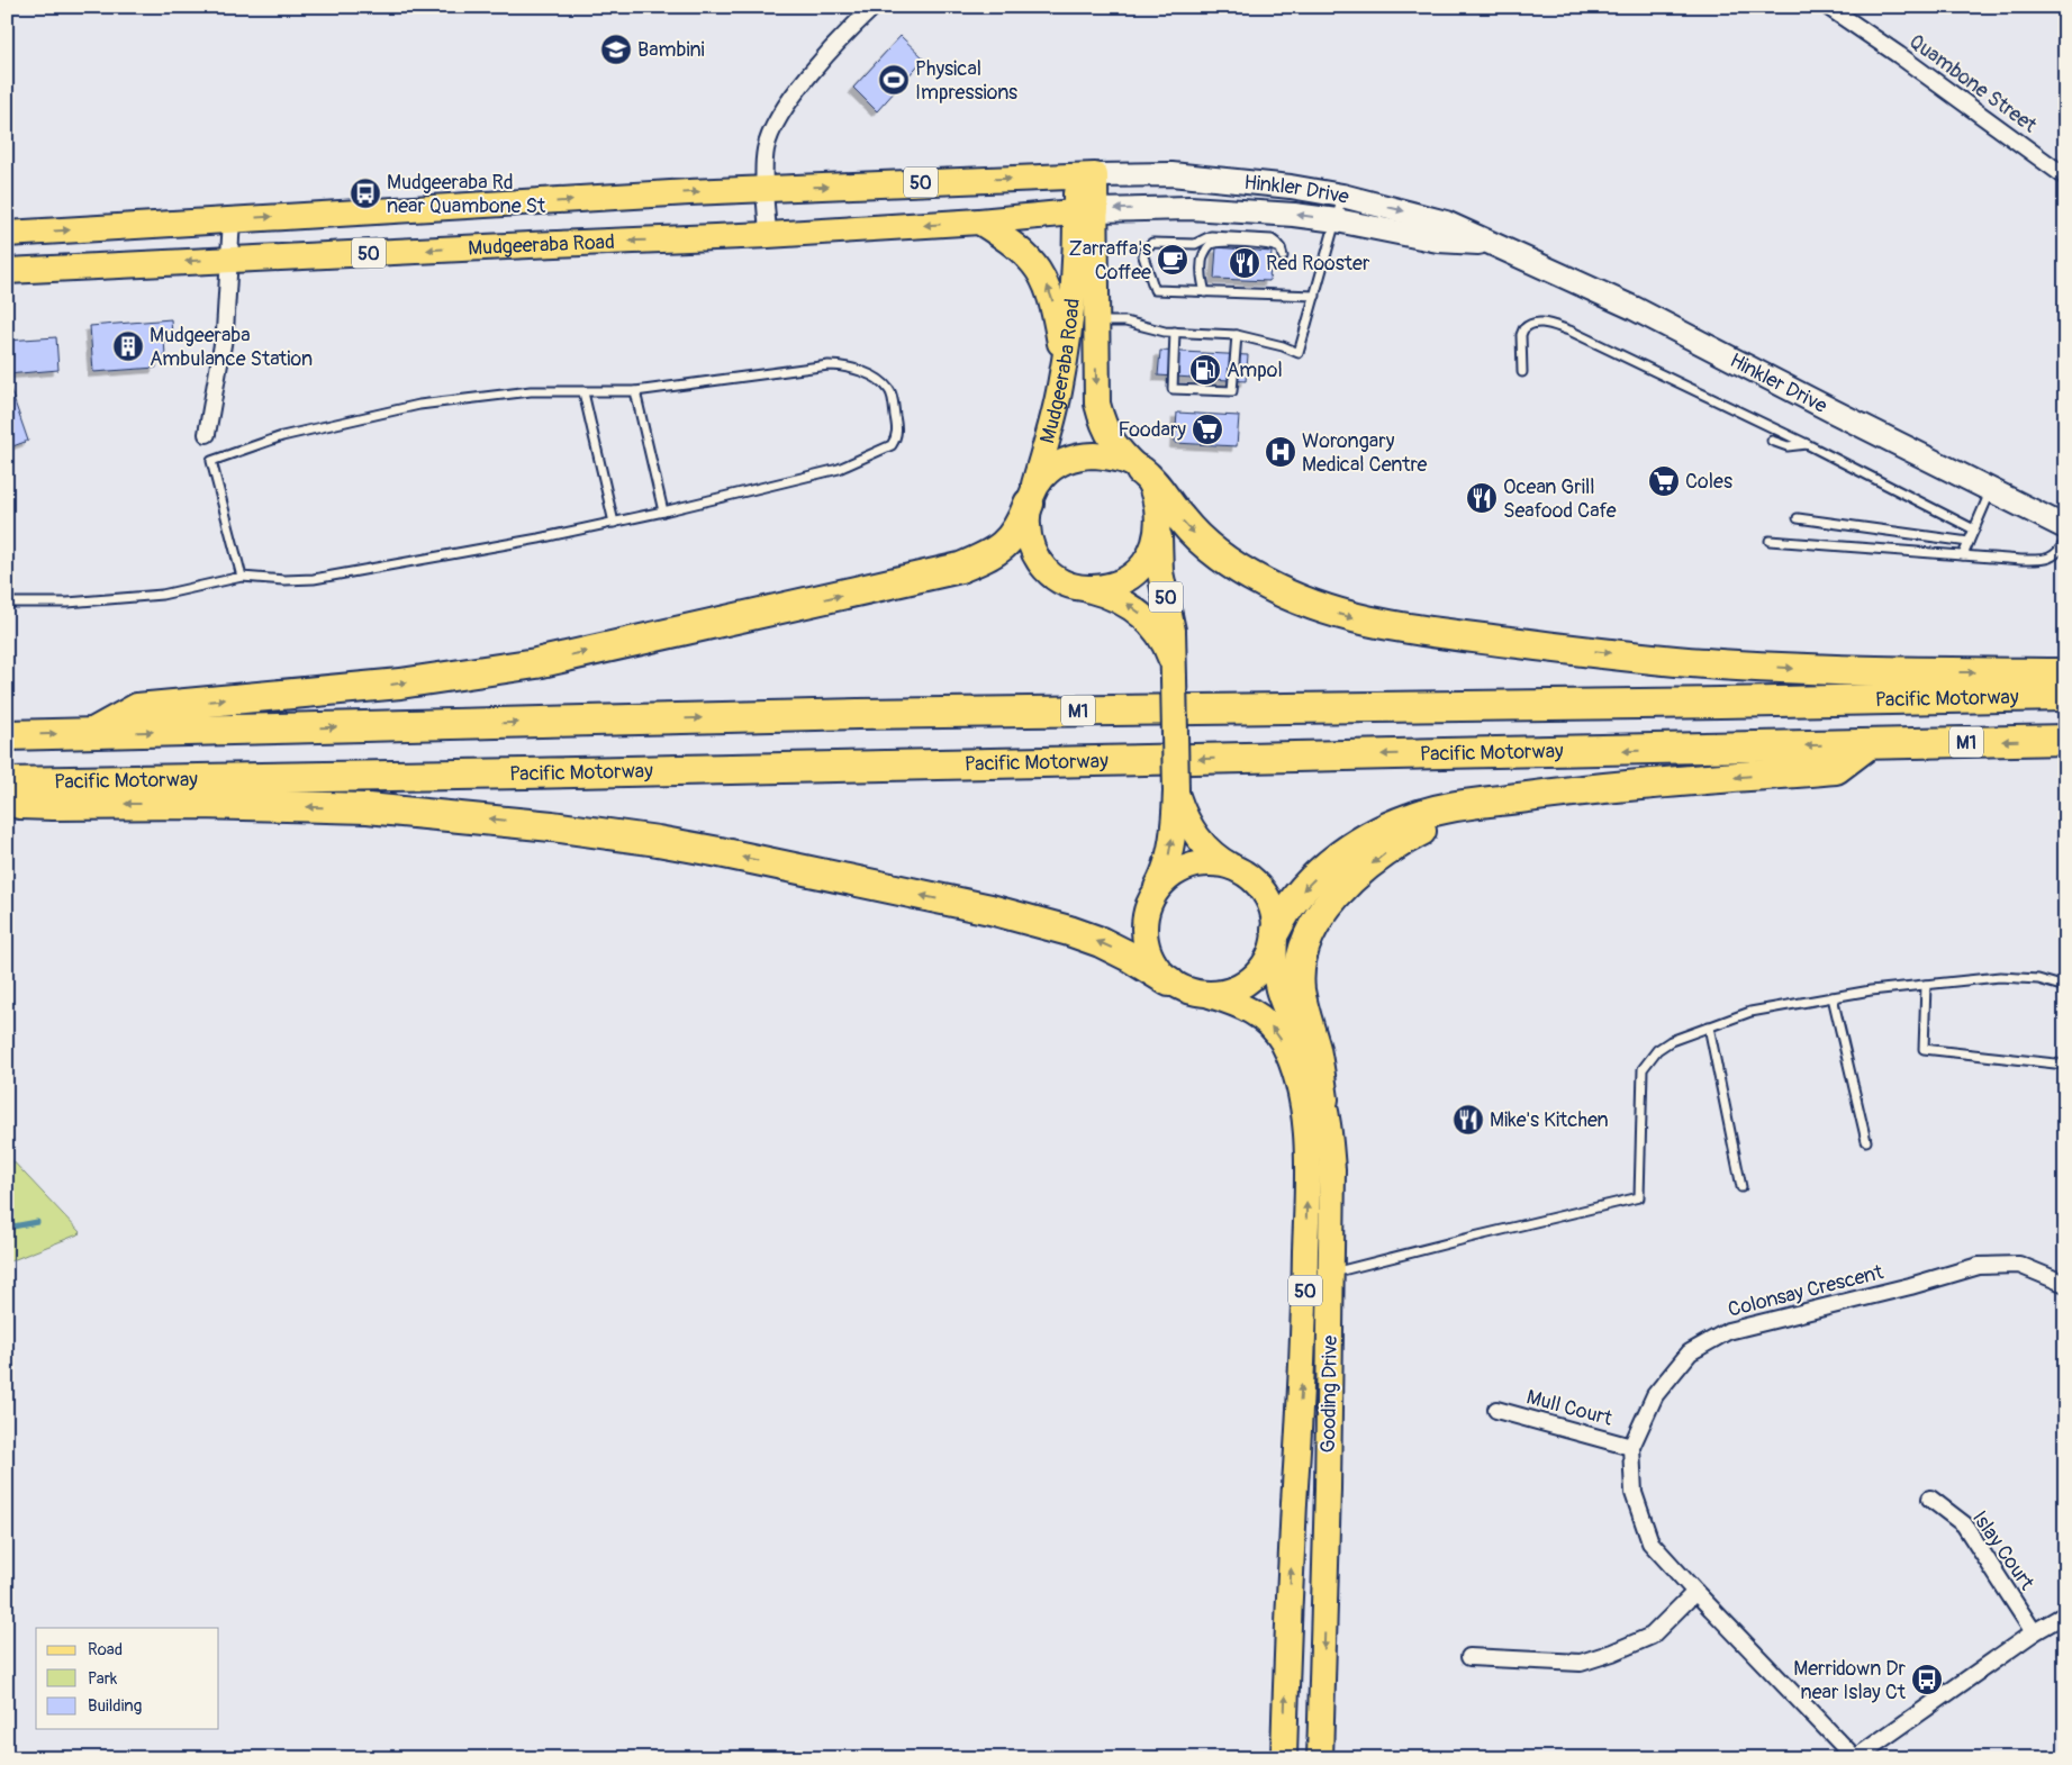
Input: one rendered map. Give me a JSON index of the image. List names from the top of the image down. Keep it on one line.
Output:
{"streets":{"highway":["Pacific Motorway","M1"],"main road":["50","Hinkler Drive","Mudgeeraba Road","Gooding Drive"],"street":["Quambone Street","Colonsay Crescent","Mull Court","Islay Court"]},"crossings":[["50","Mudgeeraba Road"],["50","Gooding Drive"],["Hinkler Drive","Mudgeeraba Road"],["Colonsay Crescent","Mull Court"]],"places":{"school or university":["Bambini"],"sports":["Physical Impressions"],"bus stop":["Mudgeeraba Rd near Quambone St","Merridown Dr near Islay Ct"],"cafe":["Zarraffa's Coffee"],"restaurant":["Red Rooster","Ocean Grill Seafood Cafe","Mike's Kitchen"],"building":["Mudgeeraba Ambulance Station"],"fuel station":["Ampol"],"supermarket":["Foodary","Coles"],"hospital":["Worongary Medical Centre"]},"legend":["Road","Park","Building"]}
